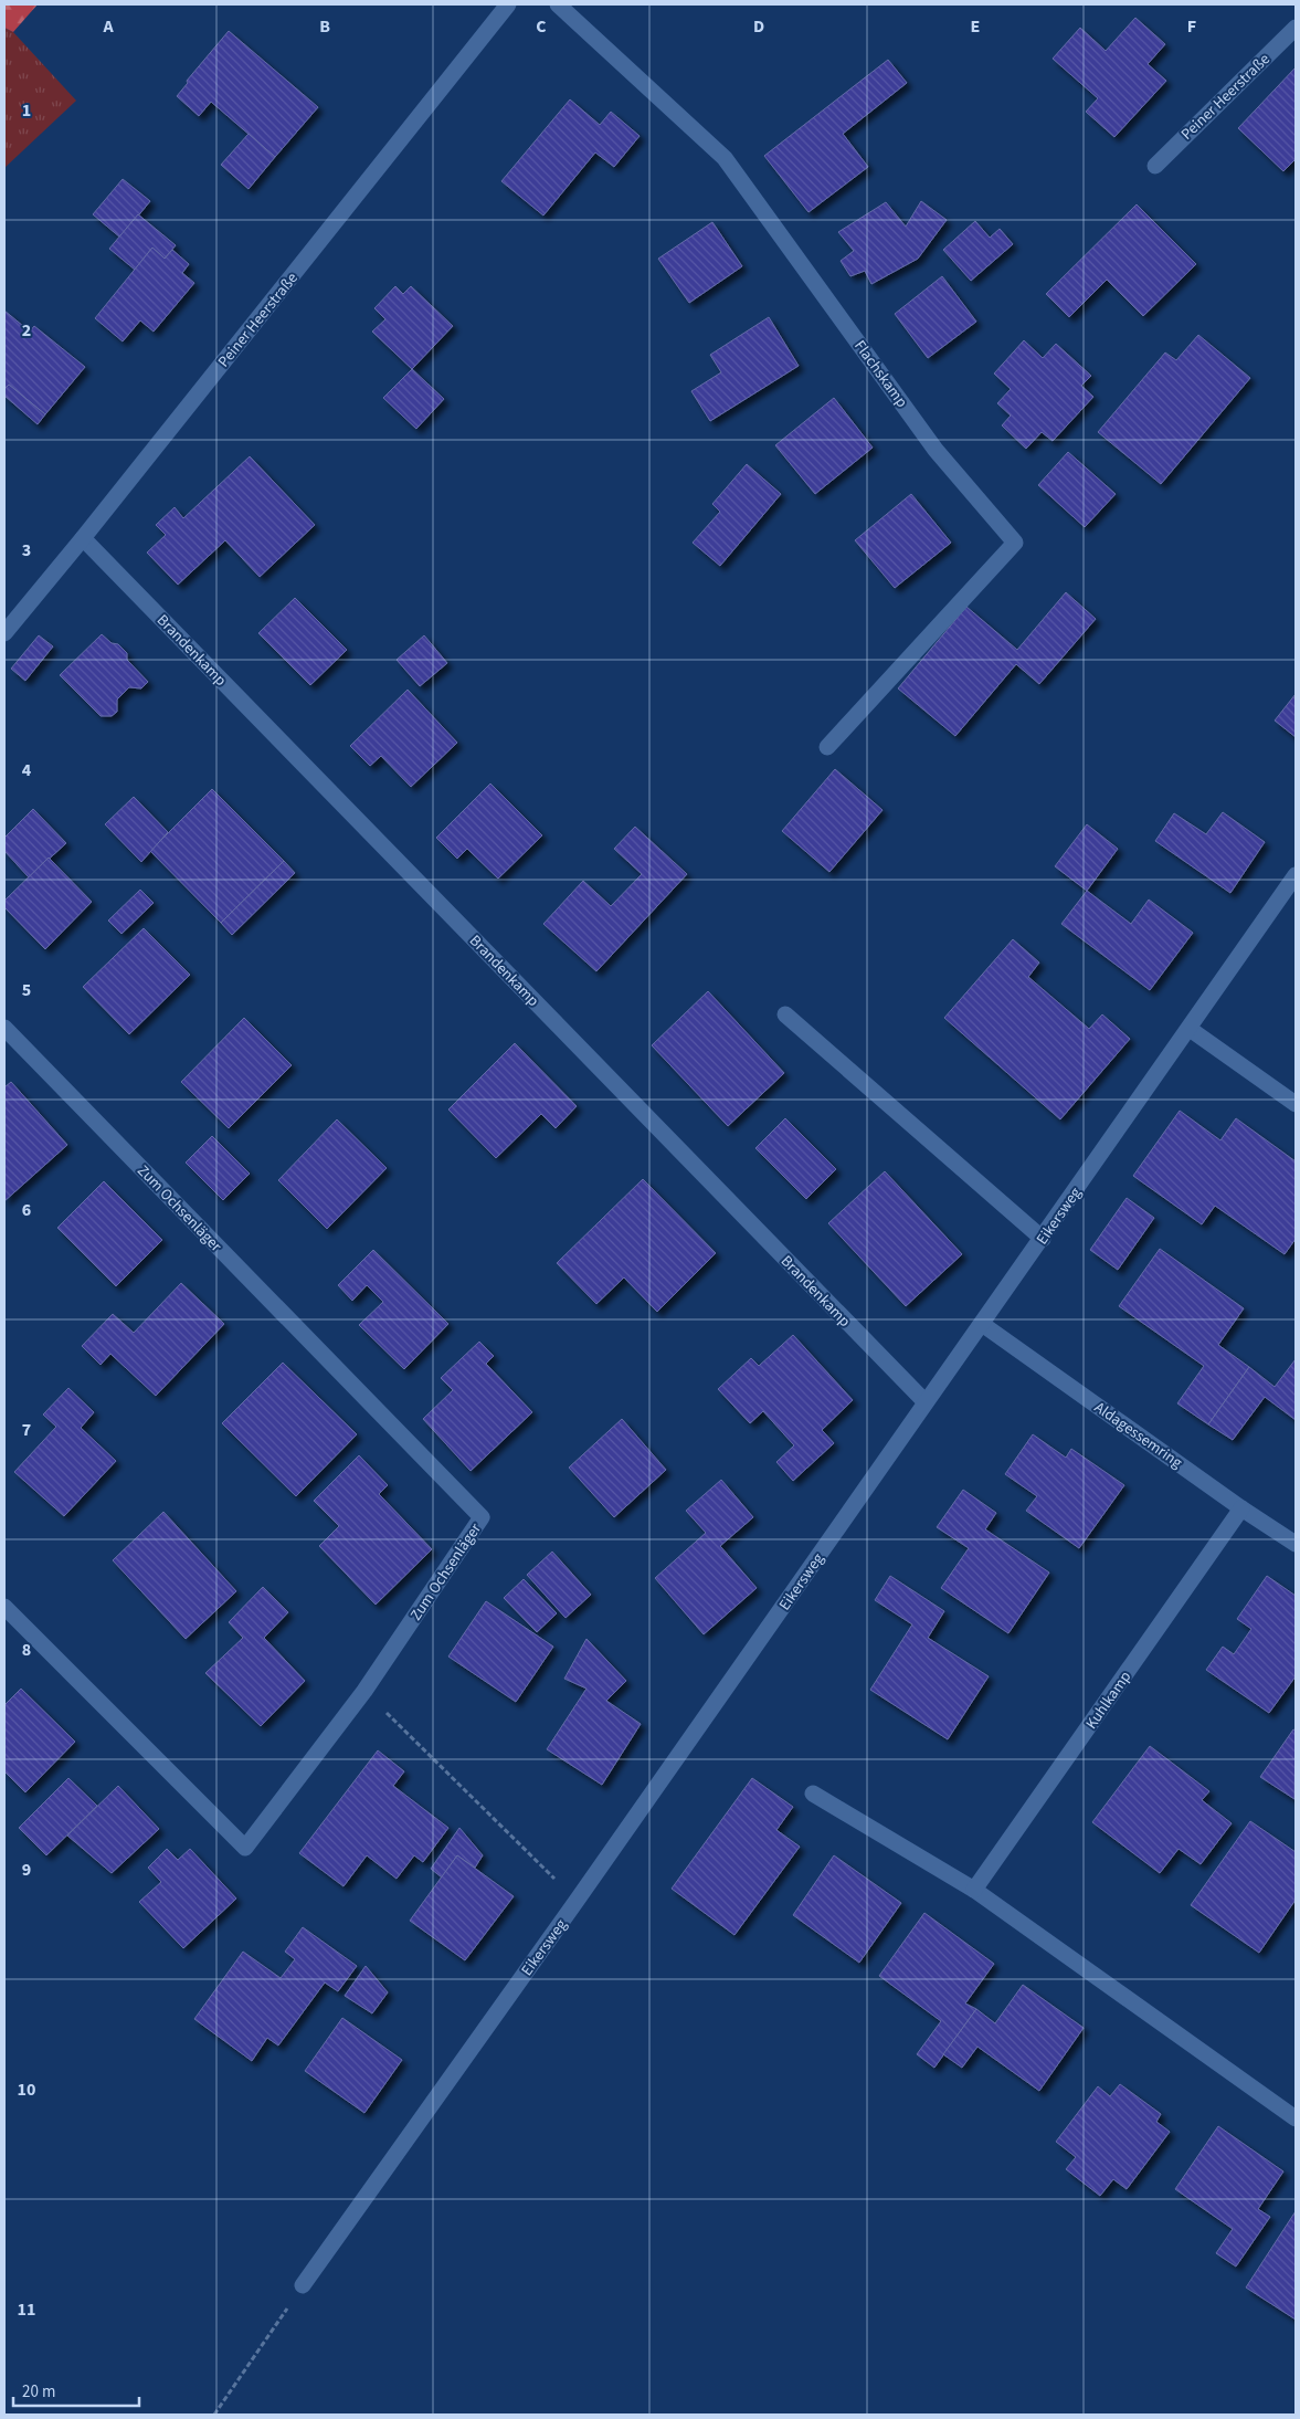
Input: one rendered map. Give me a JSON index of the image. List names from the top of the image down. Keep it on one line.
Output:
{"streets":{"street":["Peiner Heerstraße","Flachskamp","Brandenkamp","Zum Ochsenläger","Eikersweg","Aldagessemring","Kuhlkamp"]},"crossings":[["Peiner Heerstraße","Brandenkamp"],["Brandenkamp","Eikersweg"],["Eikersweg","Aldagessemring"],["Aldagessemring","Kuhlkamp"]],"scale_bar":"20 m","grid":{"columns":["A","B","C","D","E","F"],"rows":["1","2","3","4","5","6","7","8","9","10","11"]}}
